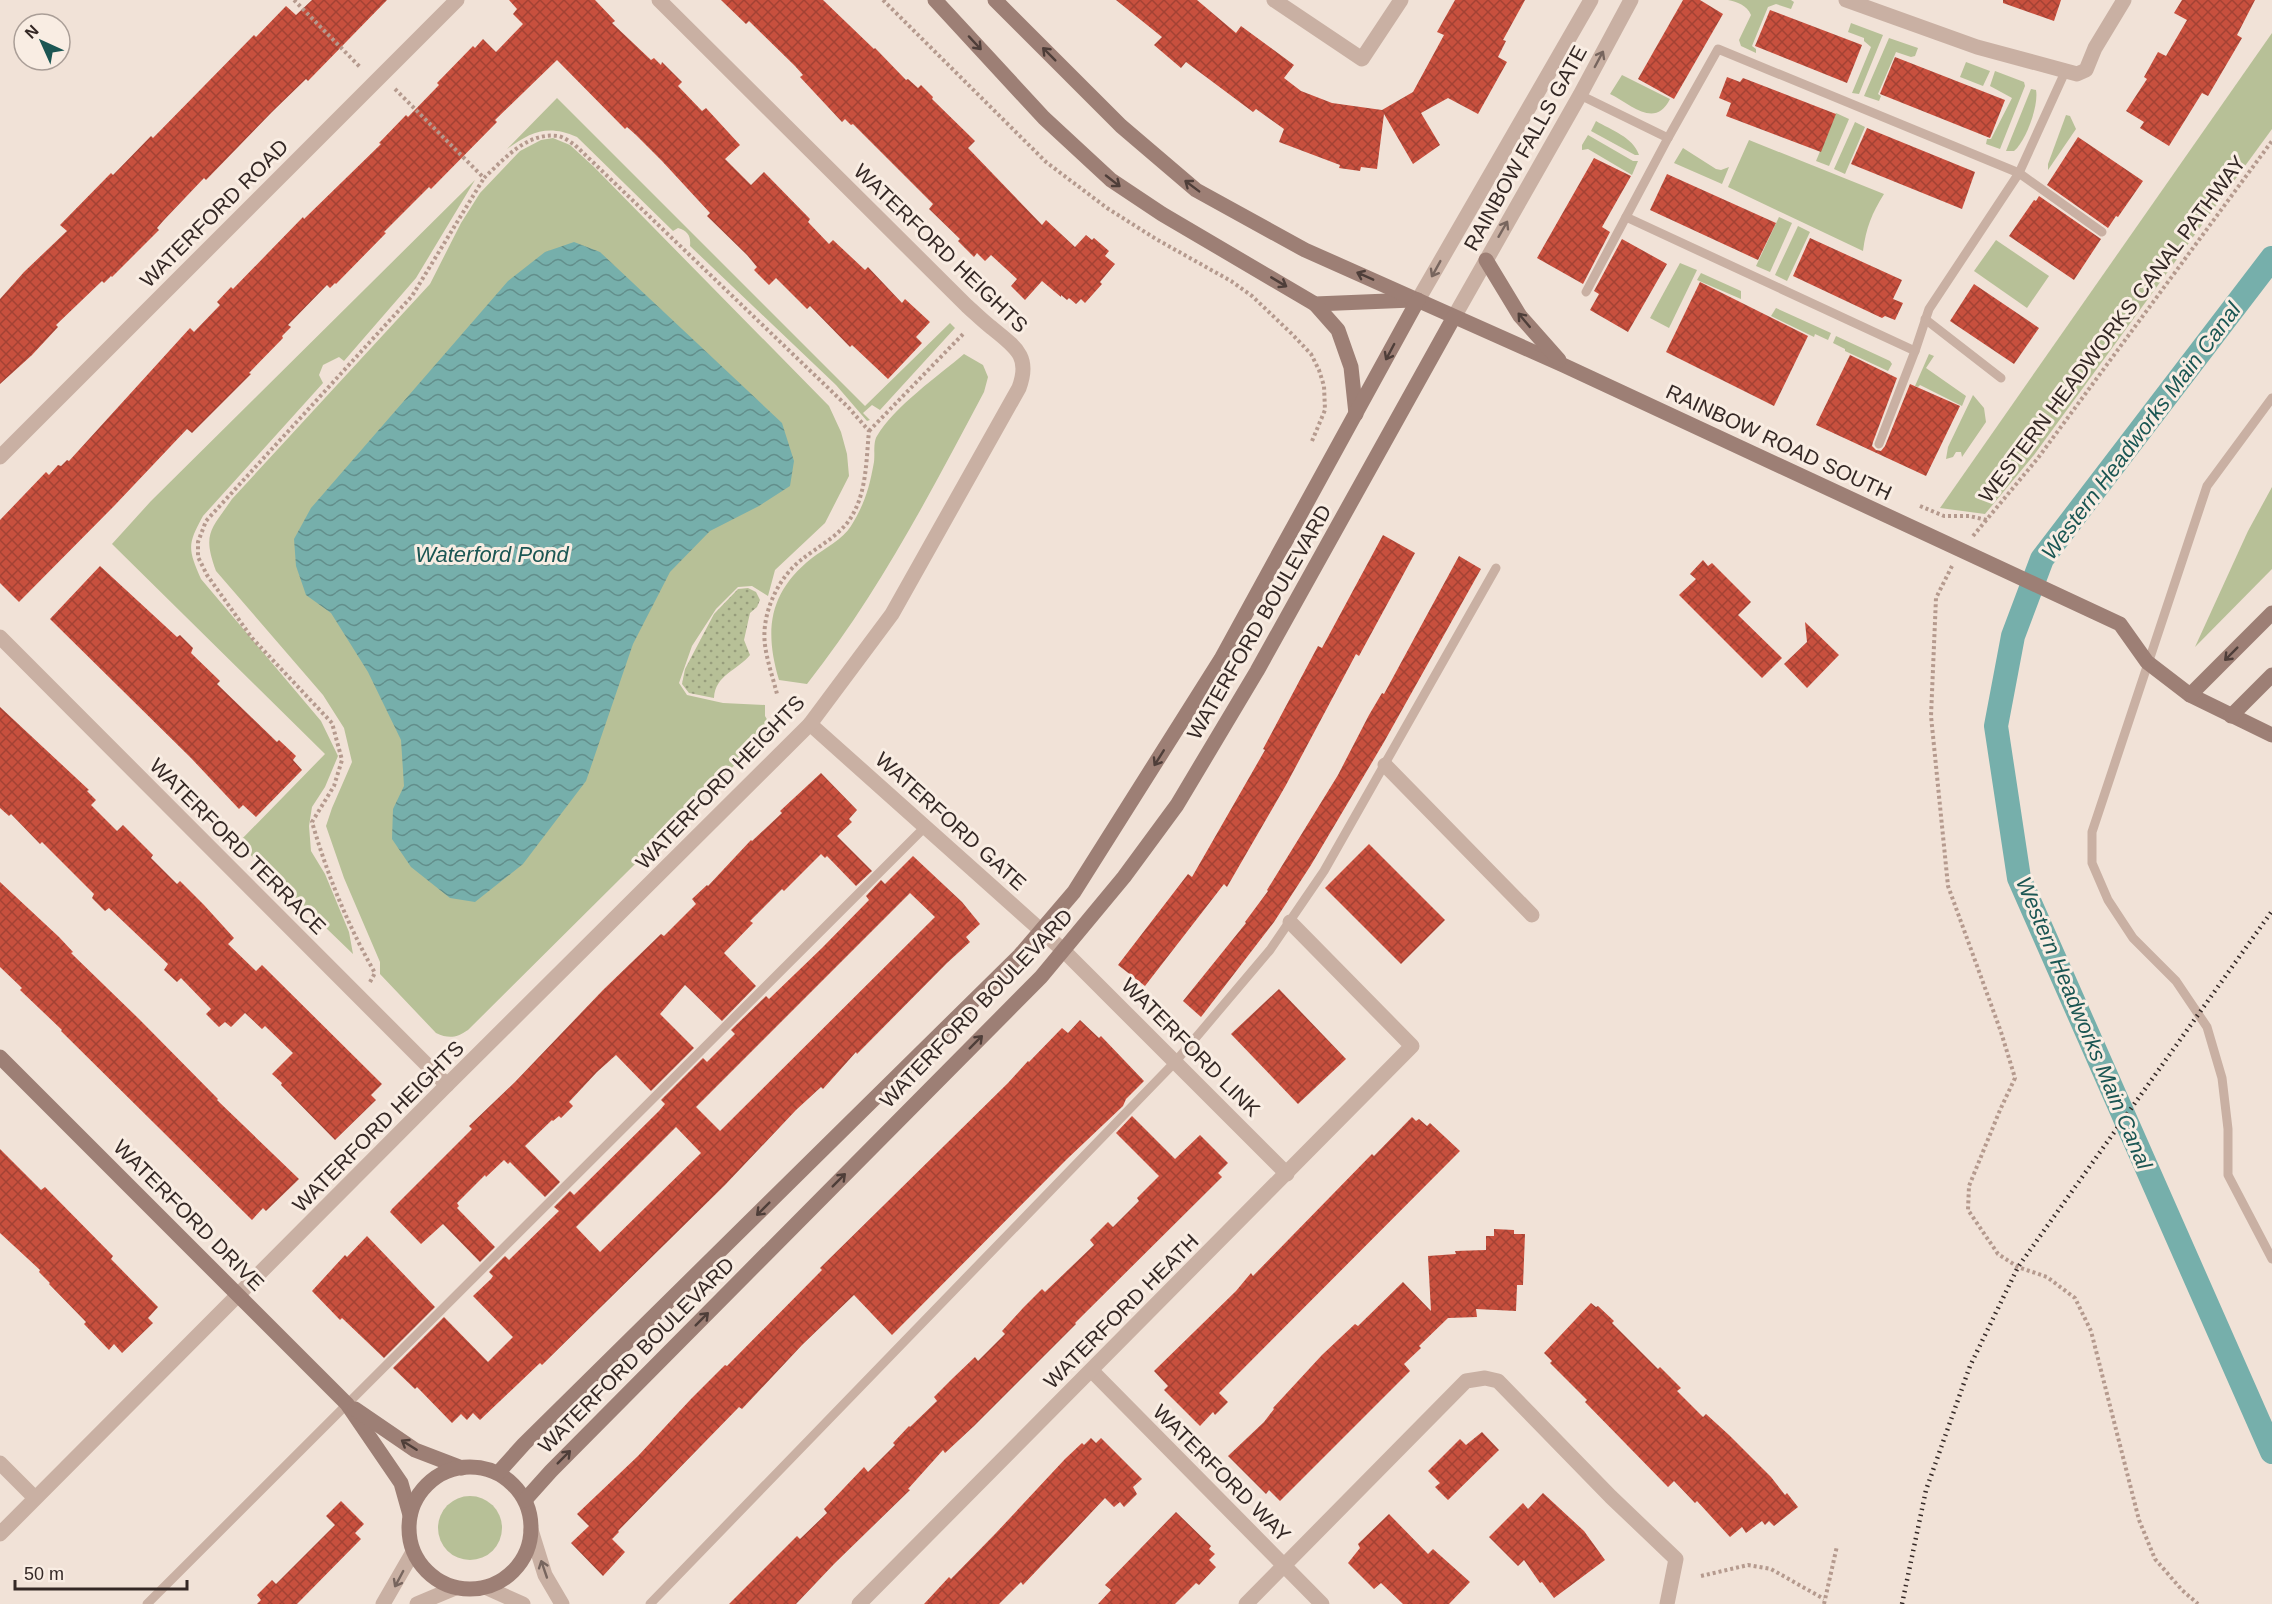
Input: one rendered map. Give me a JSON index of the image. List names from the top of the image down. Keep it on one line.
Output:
{"streets":{"street":["RAINBOW FALLS GATE","WATERFORD ROAD","WATERFORD HEIGHTS","RAINBOW ROAD SOUTH","WATERFORD BOULEVARD","WATERFORD GATE","WATERFORD TERRACE","WATERFORD LINK","WATERFORD DRIVE","WATERFORD HEATH","WATERFORD WAY"],"path":["WESTERN HEADWORKS CANAL PATHWAY"]},"crossings":[["RAINBOW FALLS GATE","RAINBOW ROAD SOUTH"],["RAINBOW FALLS GATE","WATERFORD BOULEVARD"],["WATERFORD HEIGHTS","WATERFORD GATE"],["WATERFORD HEIGHTS","WATERFORD TERRACE"],["WATERFORD HEIGHTS","WATERFORD DRIVE"],["WESTERN HEADWORKS CANAL PATHWAY","RAINBOW ROAD SOUTH"],["RAINBOW ROAD SOUTH","WATERFORD BOULEVARD"],["WATERFORD BOULEVARD","WATERFORD GATE"],["WATERFORD BOULEVARD","WATERFORD LINK"],["WATERFORD BOULEVARD","WATERFORD DRIVE"],["WATERFORD GATE","WATERFORD LINK"],["WATERFORD LINK","WATERFORD HEATH"],["WATERFORD HEATH","WATERFORD WAY"]],"water":["Western Headworks Main Canal","Waterford Pond"],"scale_bar":"50 m","north":"top left"}
